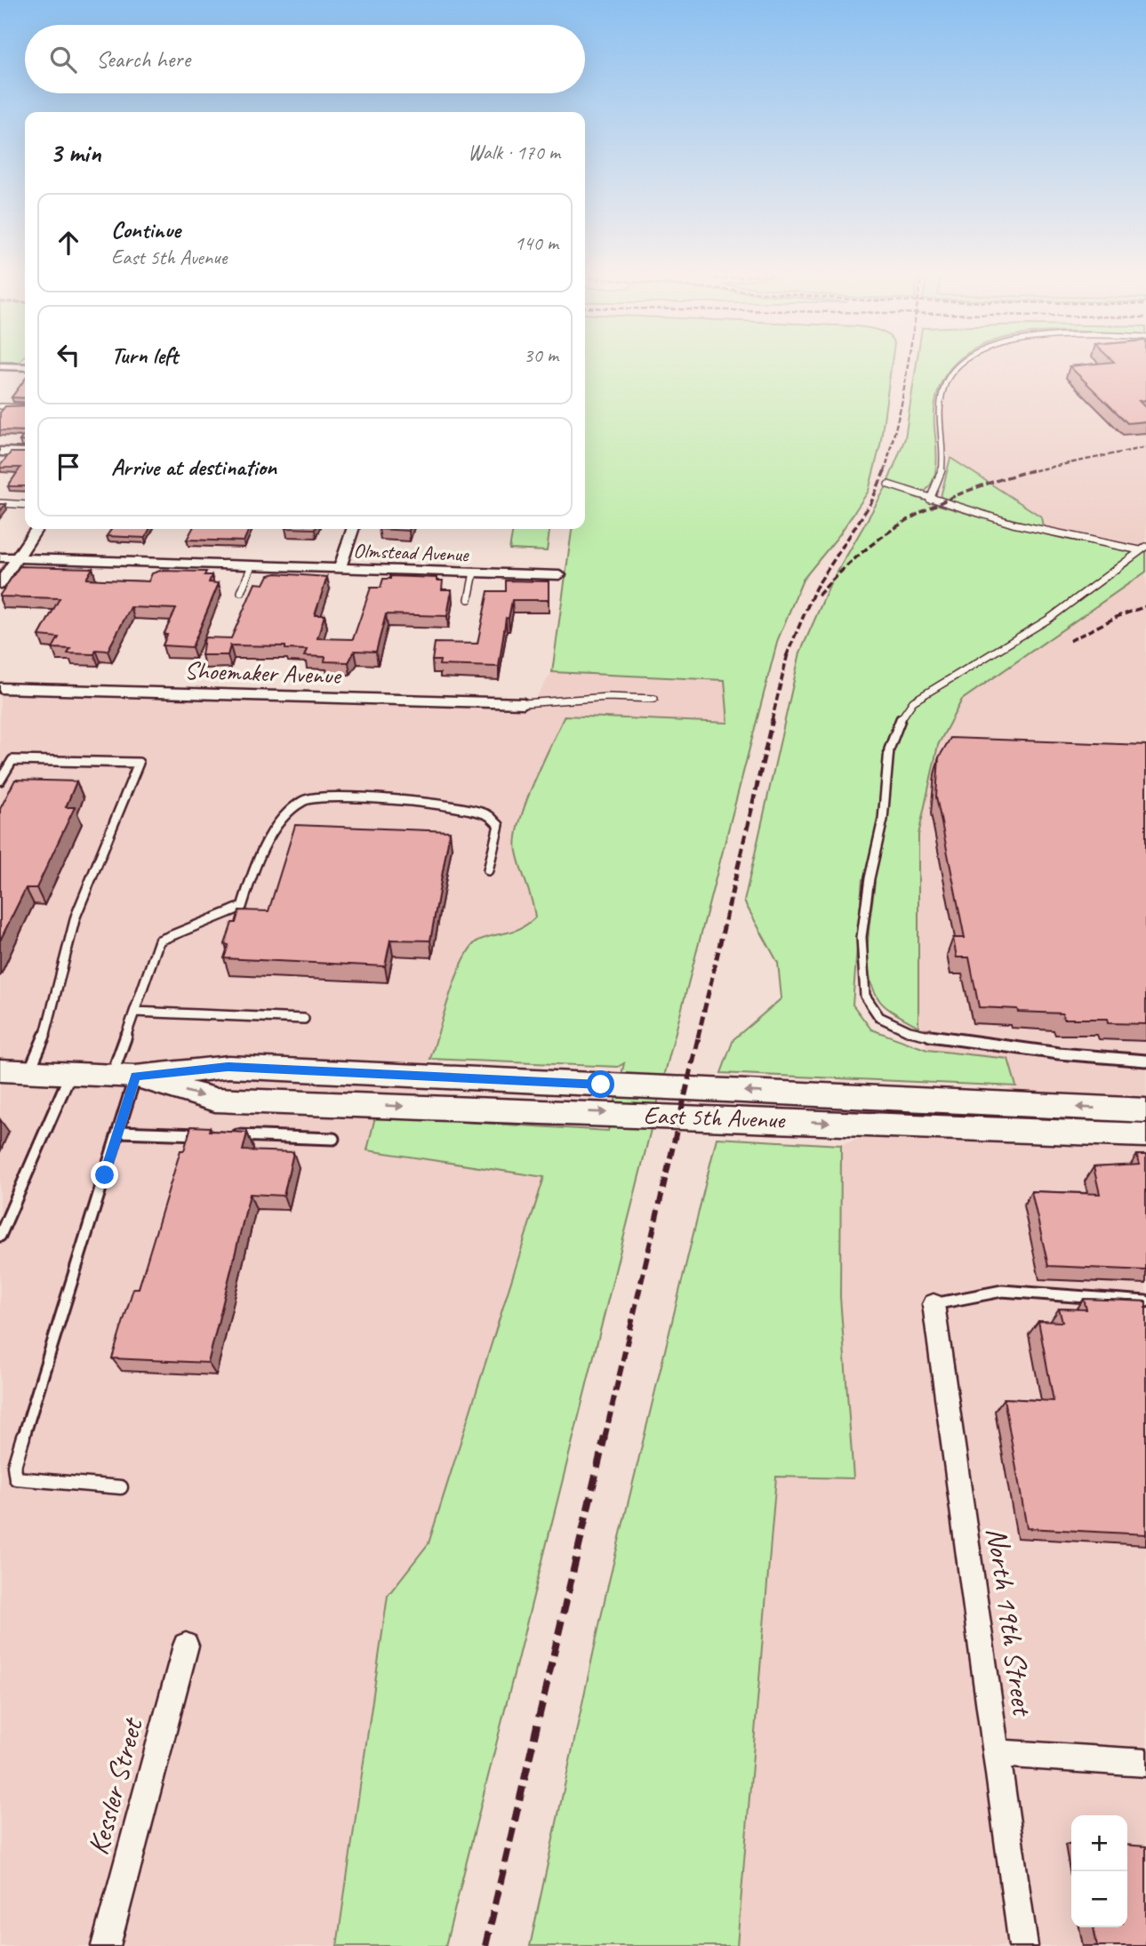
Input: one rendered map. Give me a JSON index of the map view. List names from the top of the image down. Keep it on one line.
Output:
{"streets":{"main road":["East 5th Avenue"],"street":["Olmstead Avenue","Shoemaker Avenue","North 19th Street","Kessler Street"]},"page":{"search":"Search here","heading":["3 min","Walk · 170 m"],"list":[["Continue","East 5th Avenue","140 m"],["Turn left","30 m"],"Arrive at destination"],"map_buttons":["+","−"]}}
